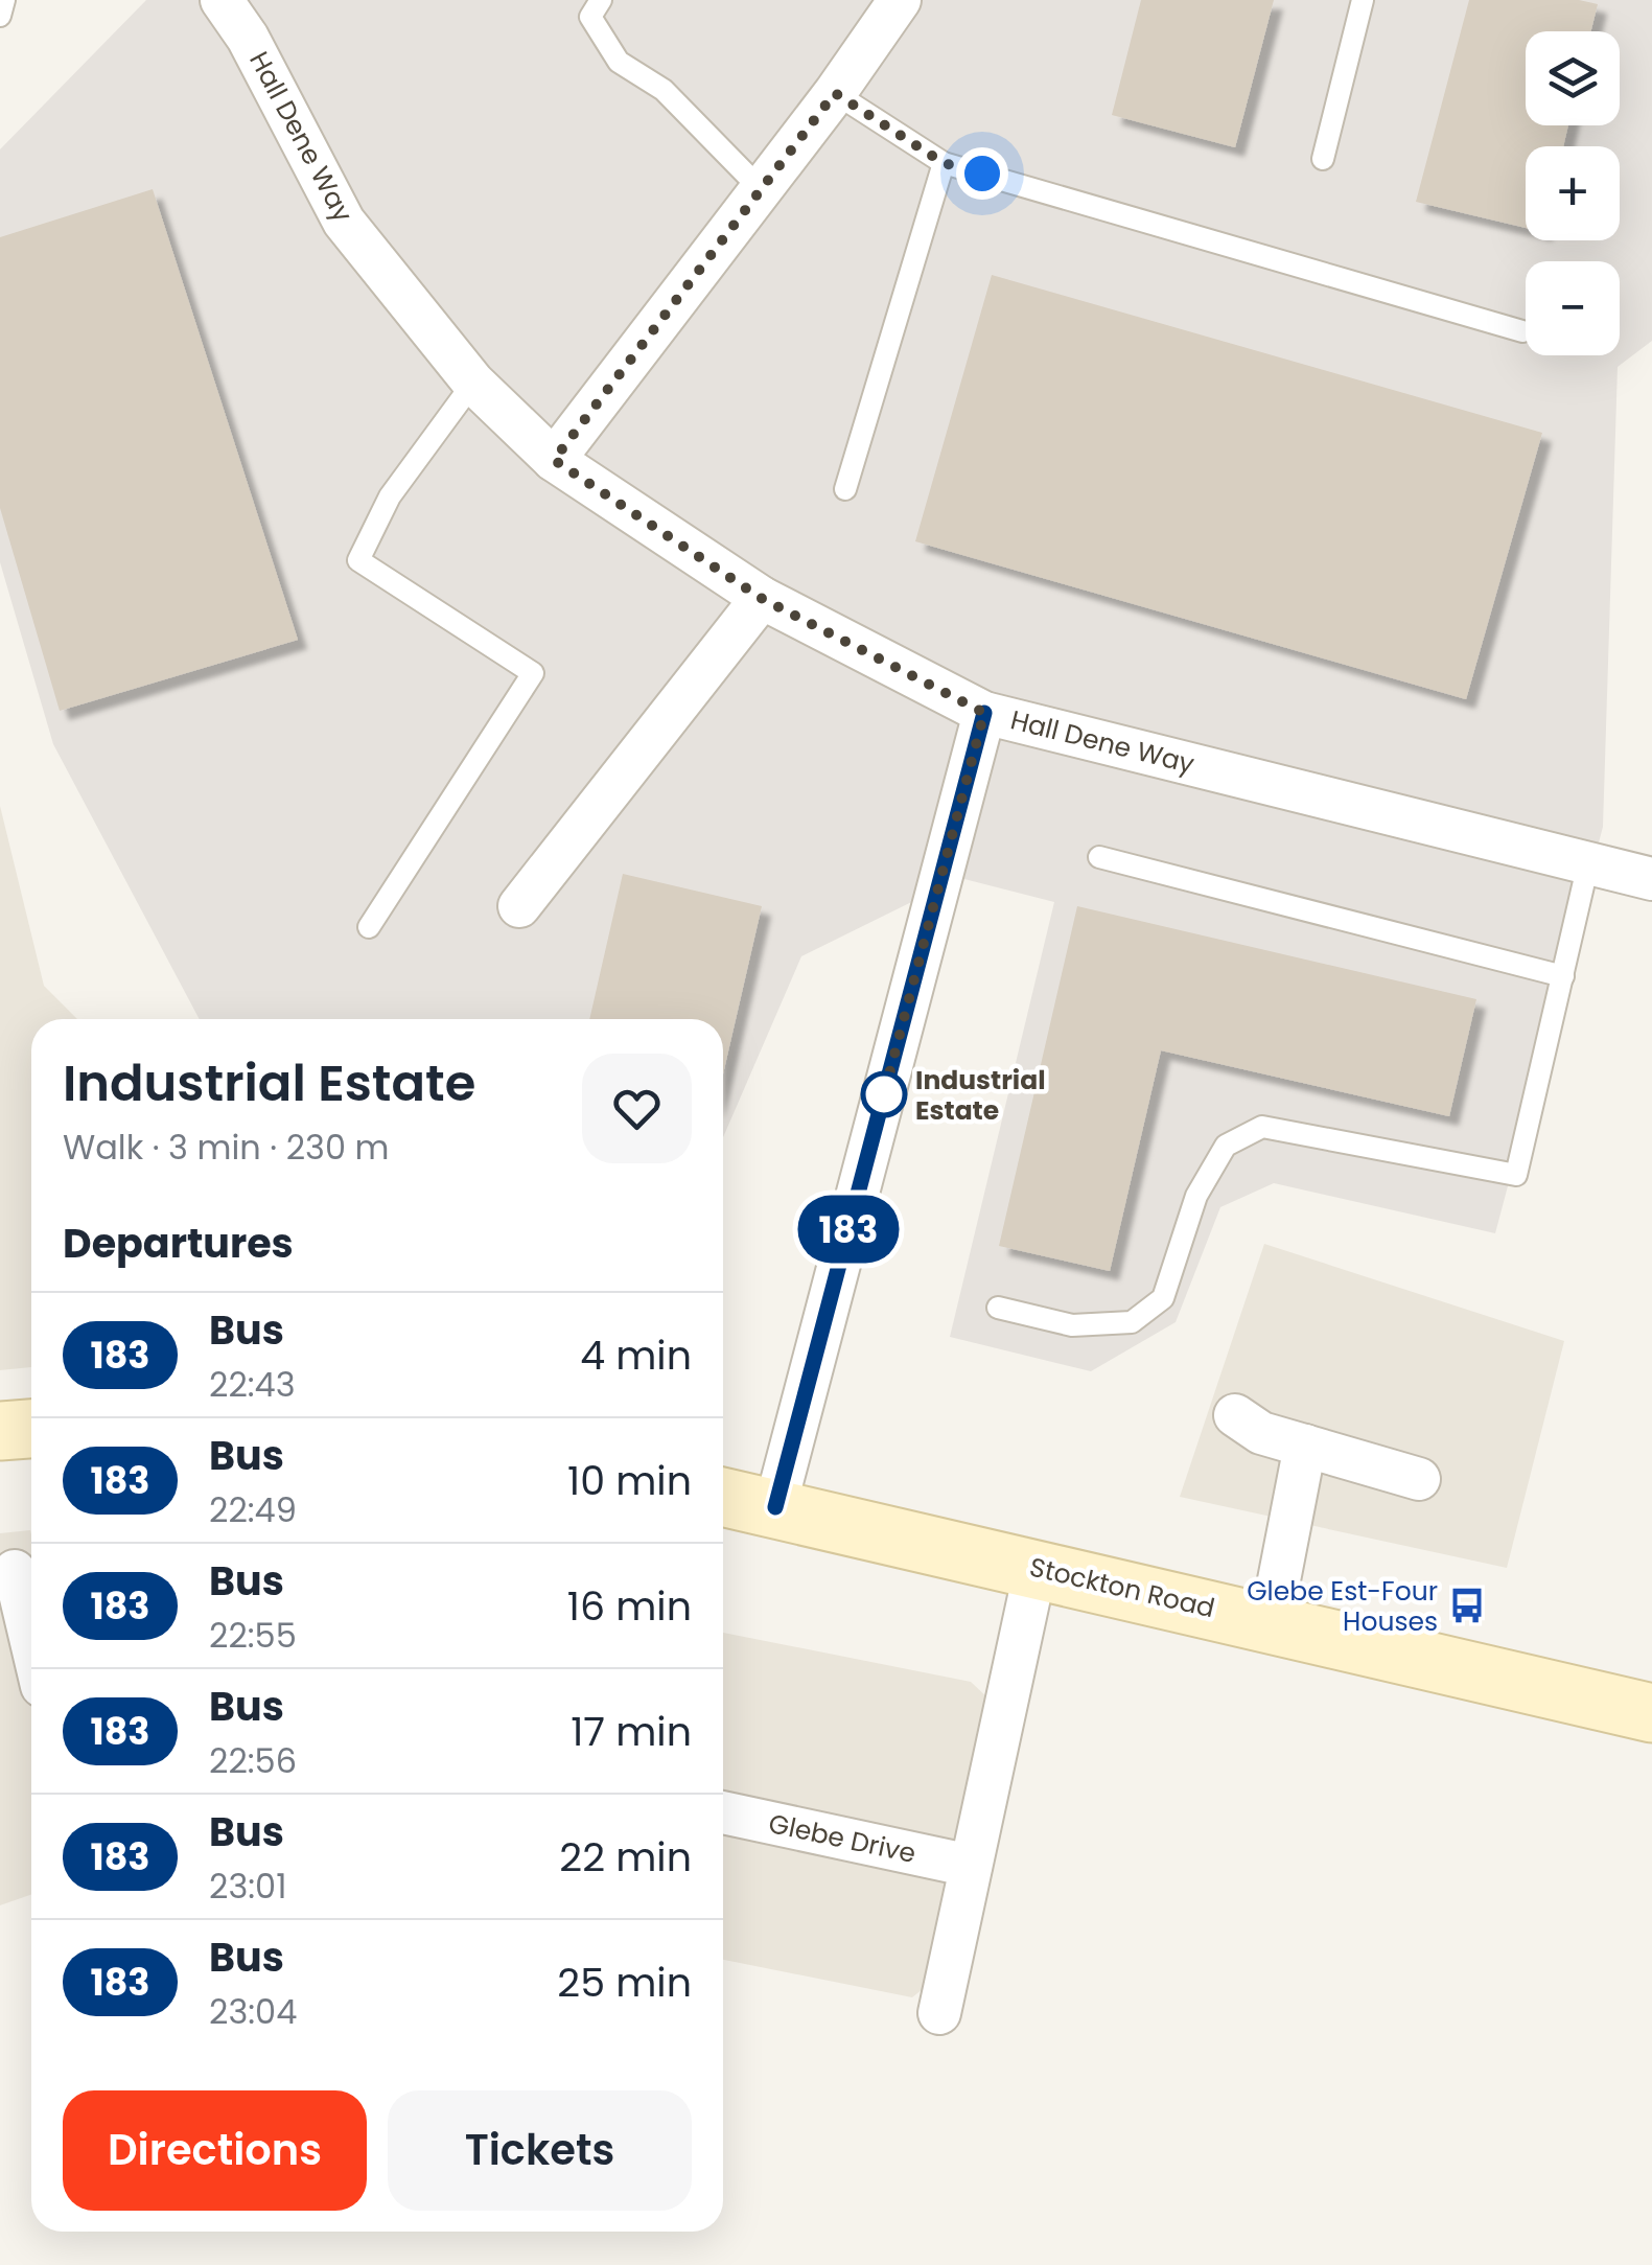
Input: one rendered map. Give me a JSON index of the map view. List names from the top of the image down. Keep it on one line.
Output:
{"streets":{"main road":["Stockton Road"],"street":["Hall Dene Way","Glebe Drive"]},"places":{"other":["Industrial Estate"],"bus stop":["Glebe Est-Four Houses"]},"lines":["bus line 183"],"page":{"on_map":"183","map_buttons":["+","−"],"heading":[["Industrial Estate","Walk · 3 min · 230 m"],"Departures"],"list":[{"mark":"183","name":"Bus","note":"22:43","value":"4 min"},{"mark":"183","name":"Bus","note":"22:49","value":"10 min"},{"mark":"183","name":"Bus","note":"22:55","value":"16 min"},{"mark":"183","name":"Bus","note":"22:56","value":"17 min"},{"mark":"183","name":"Bus","note":"23:01","value":"22 min"},{"mark":"183","name":"Bus","note":"23:04","value":"25 min"}],"buttons":["Directions","Tickets"]}}
